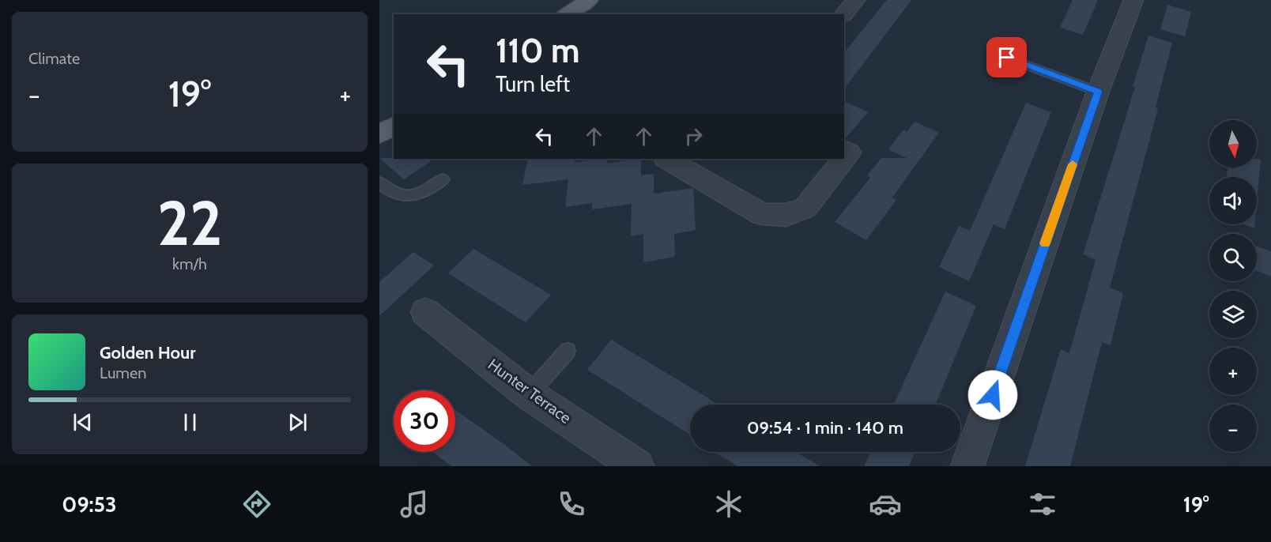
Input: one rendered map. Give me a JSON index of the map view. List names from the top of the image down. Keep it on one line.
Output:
{"streets":{"street":["Hunter Terrace"]},"north":"bottom","page":{"tile":["Climate",["22","km/h"]],"turn":["110 m","Turn left"],"heat":["−","19°","+"],"map_buttons":["+","−"],"song":["Golden Hour","Lumen"],"limit":"30","trip":"09:54 · 1 min · 140 m","tabs":["09:53","19°"]}}
